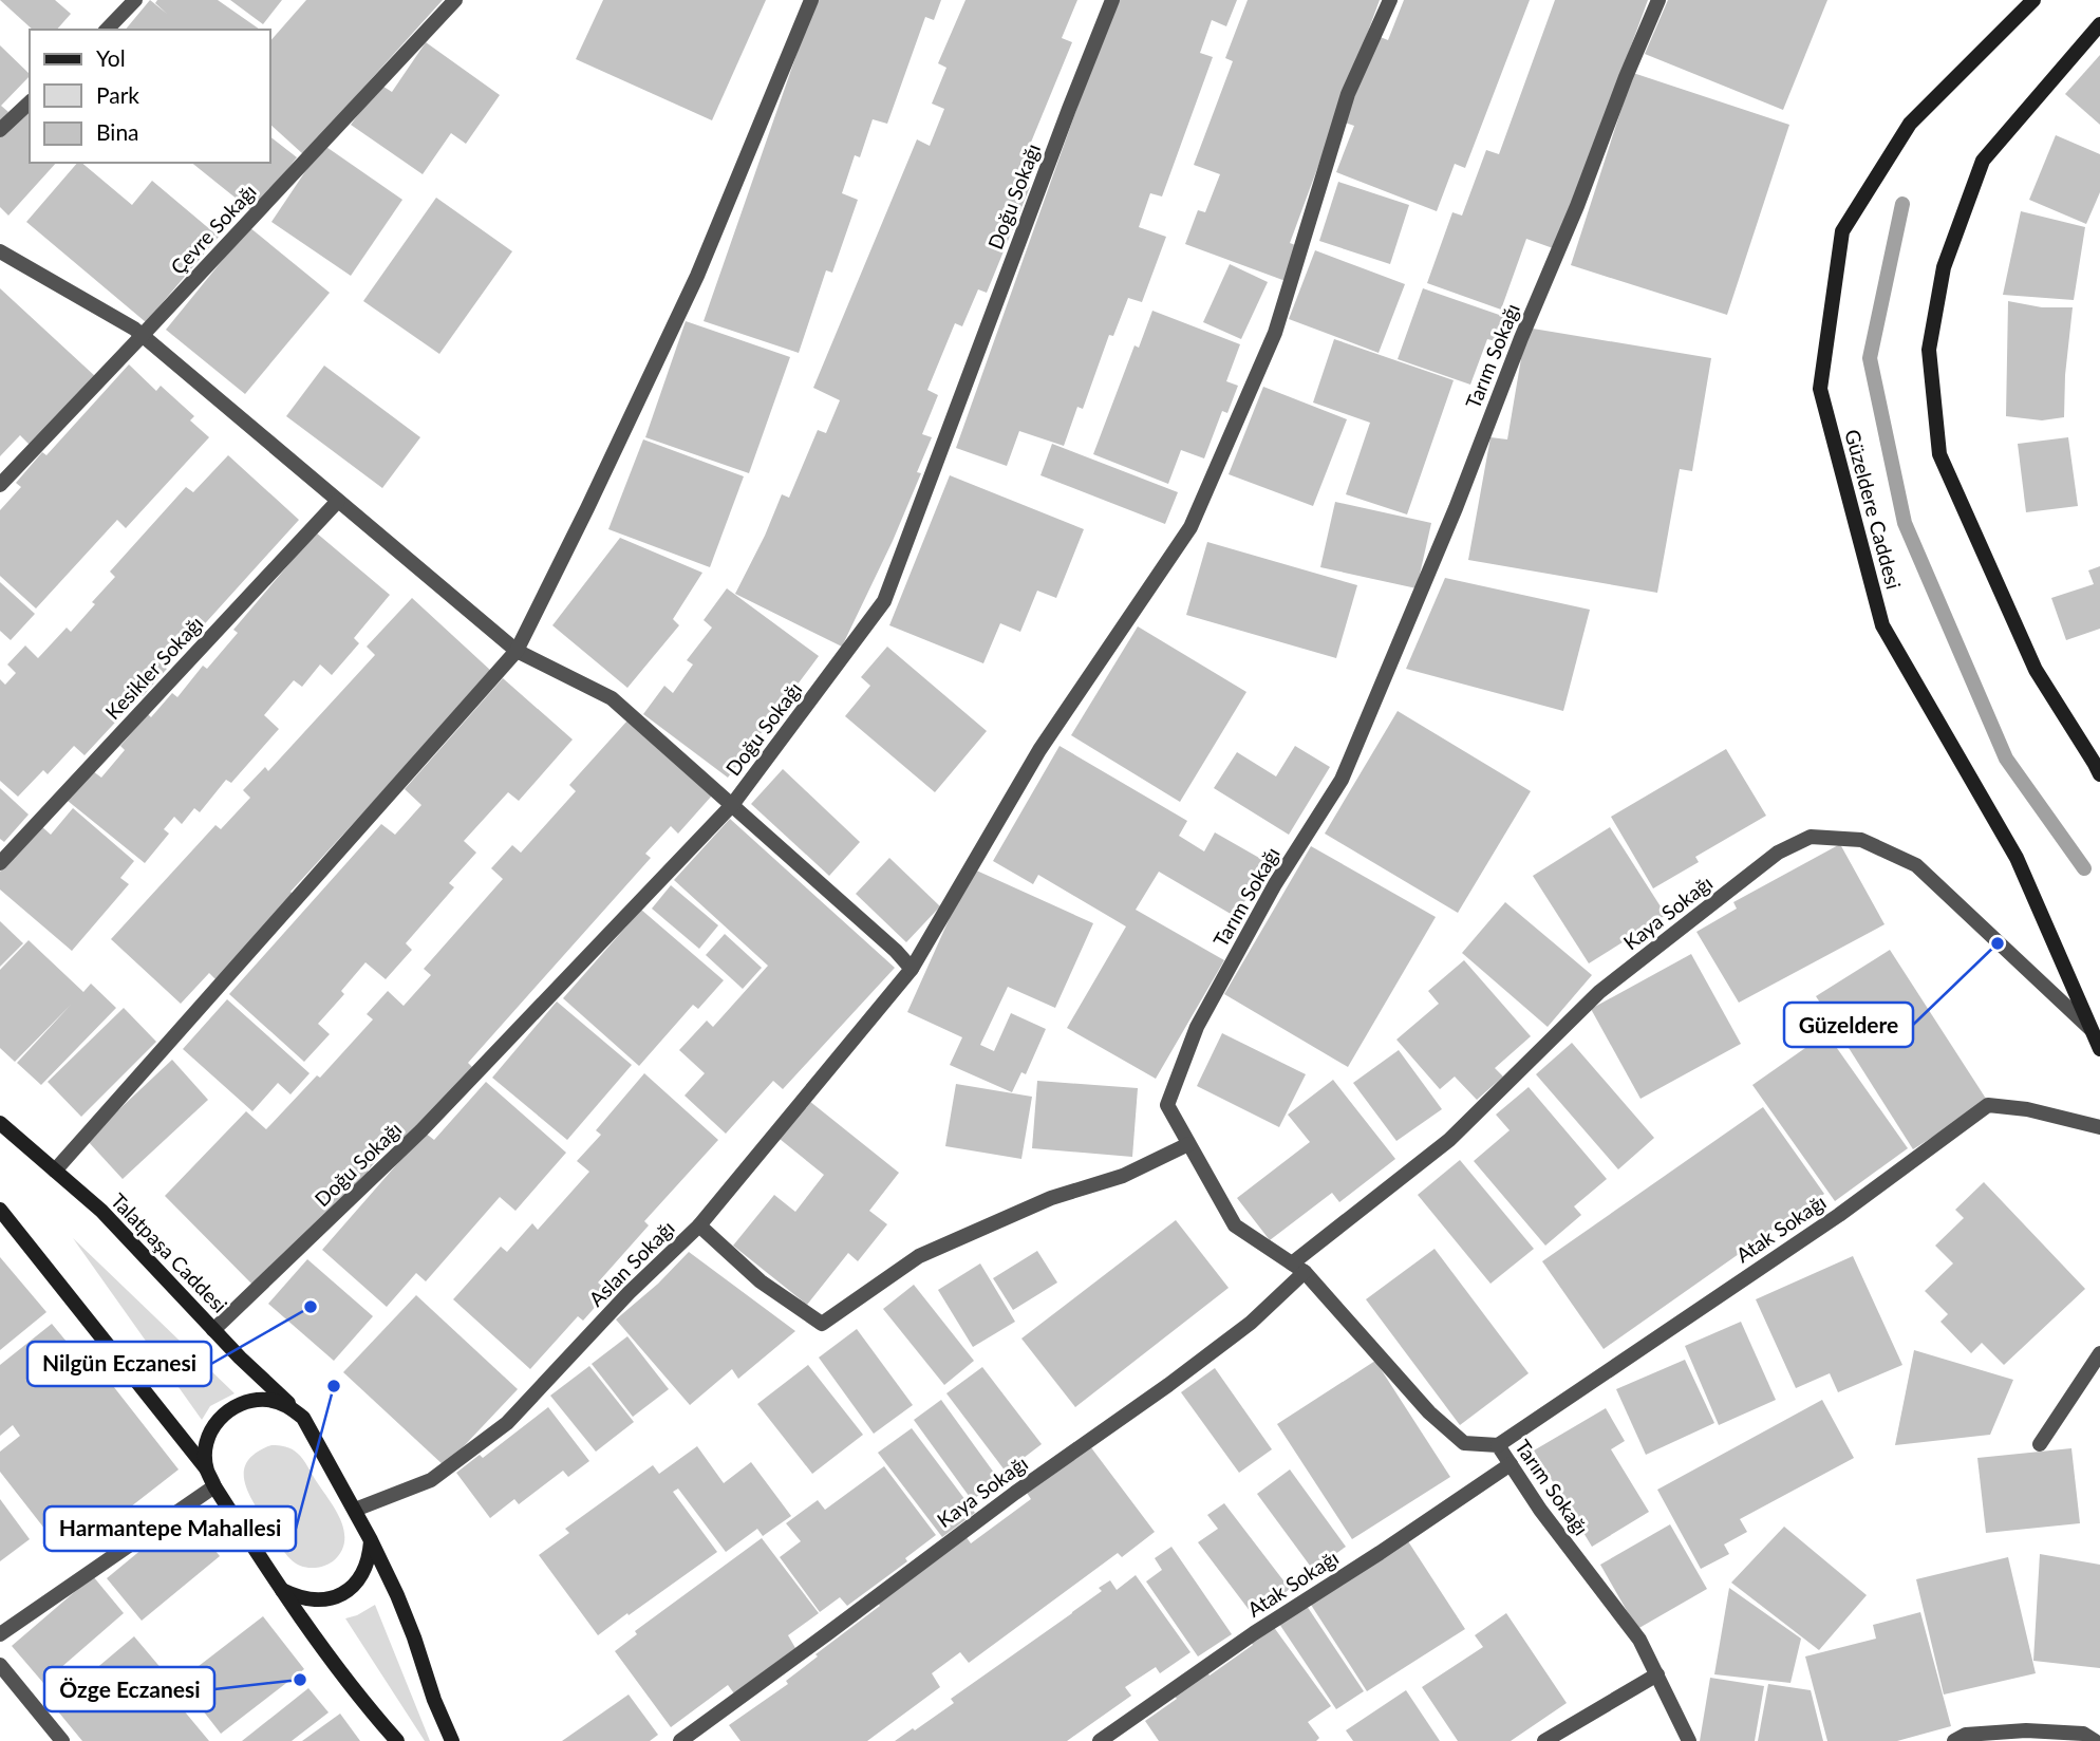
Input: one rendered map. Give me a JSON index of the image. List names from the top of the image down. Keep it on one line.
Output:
{"streets":{"main road":["Güzeldere Caddesi","Talatpaşa Caddesi"],"street":["Doğu Sokağı","Çevre Sokağı","Tarım Sokağı","Kesikler Sokağı","Kaya Sokağı","Atak Sokağı","Aslan Sokağı"]},"crossings":[["Doğu Sokağı","Talatpaşa Caddesi"],["Tarım Sokağı","Kaya Sokağı"],["Tarım Sokağı","Atak Sokağı"],["Tarım Sokağı","Aslan Sokağı"],["Güzeldere Caddesi","Kaya Sokağı"]],"places":["Güzeldere","Nilgün Eczanesi","Harmantepe Mahallesi","Özge Eczanesi"],"legend":["Yol","Park","Bina"]}
